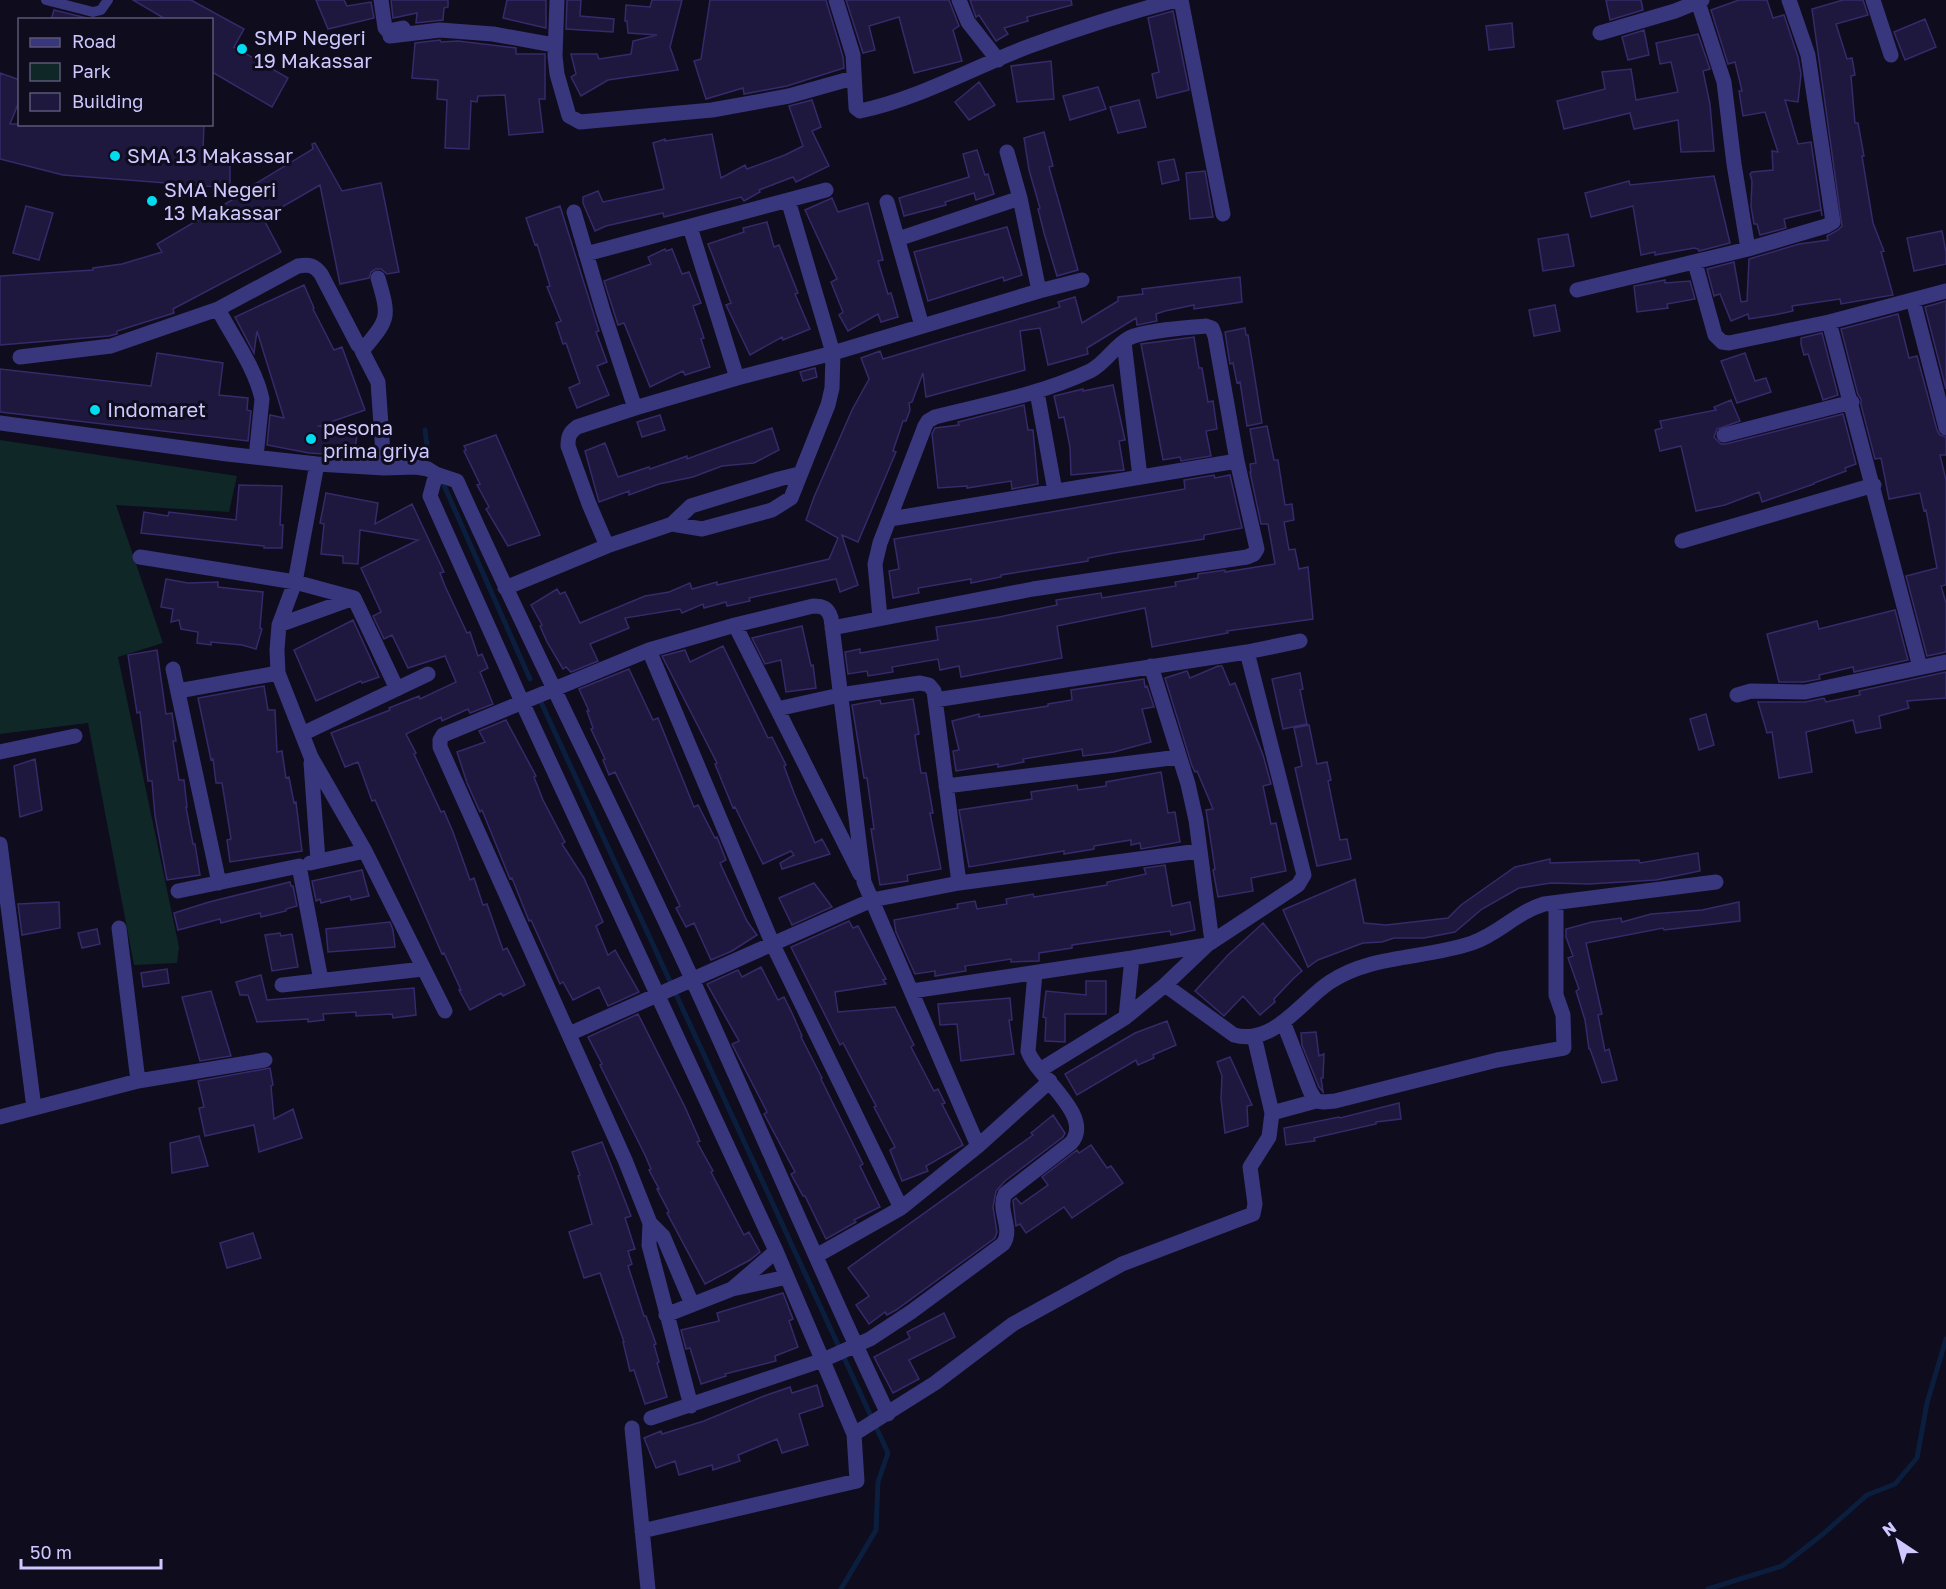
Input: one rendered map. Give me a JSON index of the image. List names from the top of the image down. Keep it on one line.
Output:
{"places":["SMP Negeri 19 Makassar","SMA 13 Makassar","SMA Negeri 13 Makassar","Indomaret","pesona prima griya"],"legend":["Road","Park","Building"],"scale_bar":"50 m","north":"top left"}
